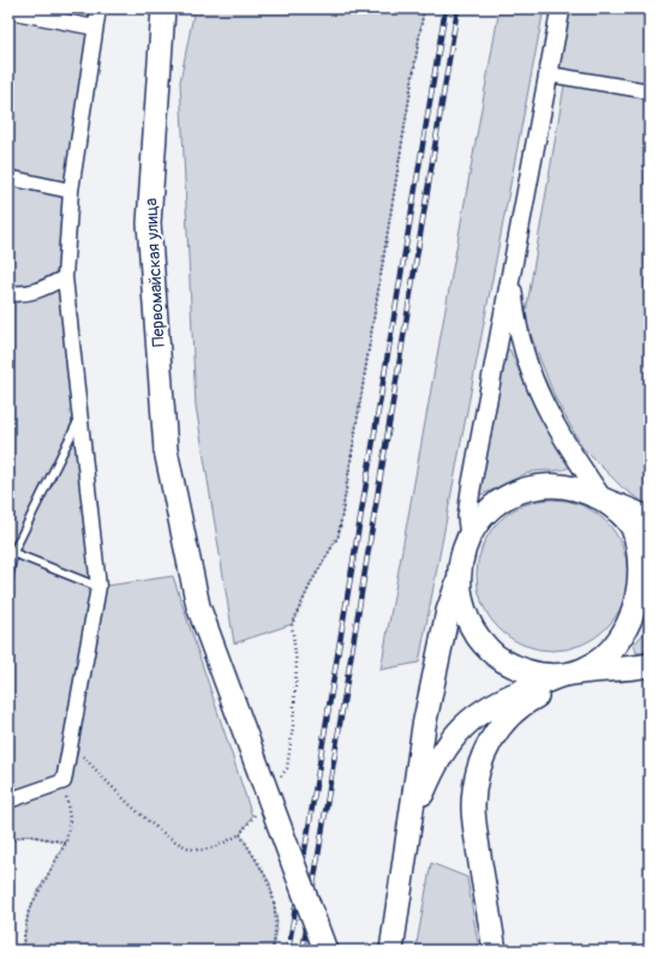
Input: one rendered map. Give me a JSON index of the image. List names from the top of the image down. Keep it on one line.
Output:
{"streets":{"main road":["Первомайская улица"]}}
